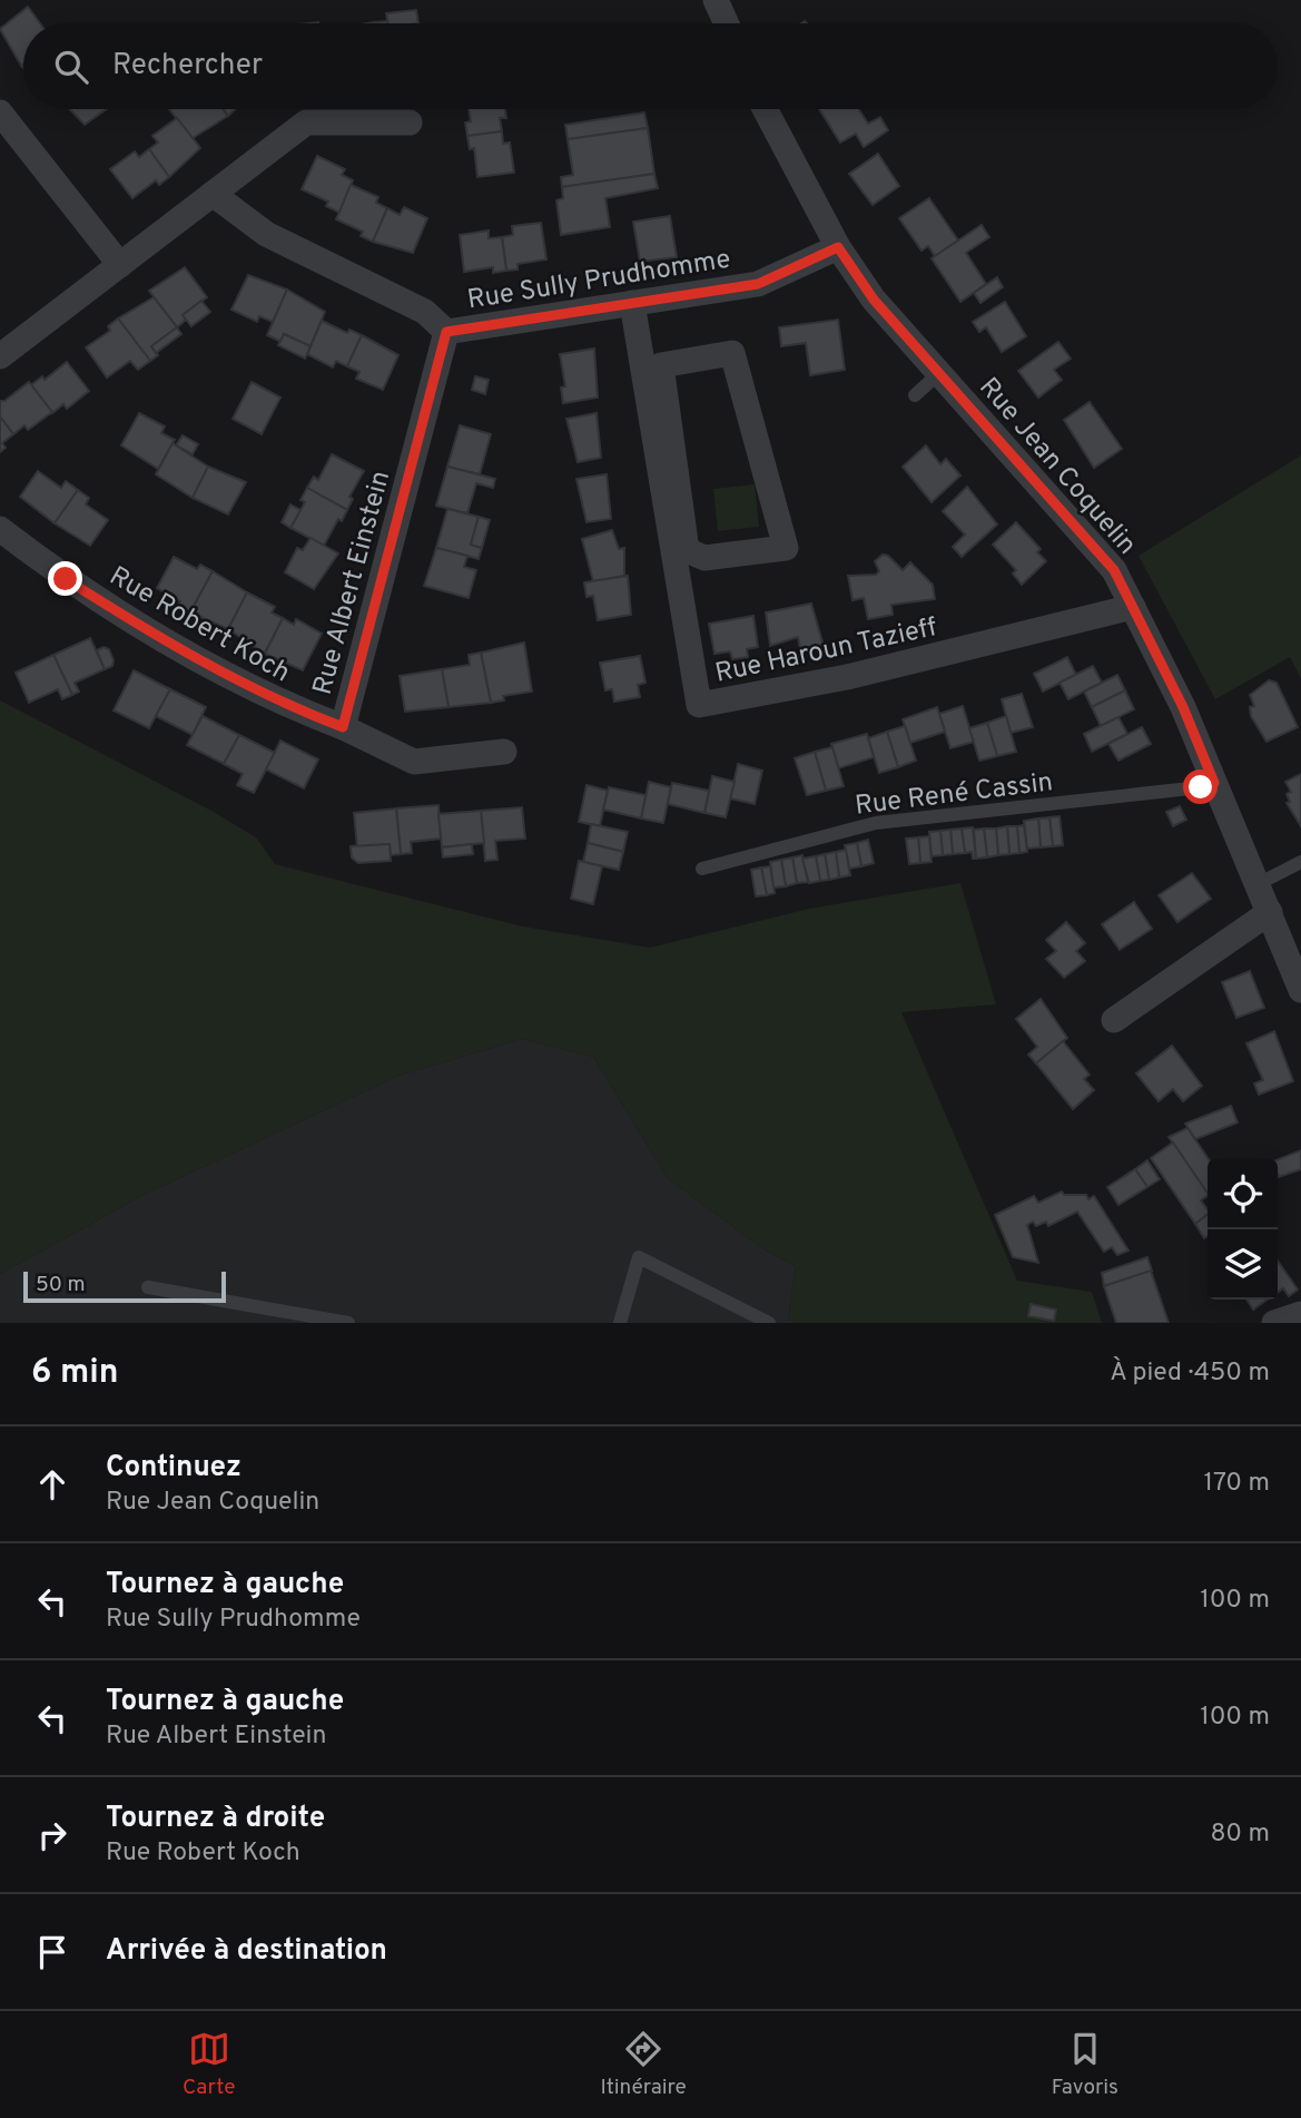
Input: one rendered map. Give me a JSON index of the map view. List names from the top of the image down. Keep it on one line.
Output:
{"streets":{"street":["Rue Sully Prudhomme","Rue Jean Coquelin","Rue Albert Einstein","Rue Robert Koch","Rue Haroun Tazieff"],"lane":["Rue René Cassin"]},"crossings":[["Rue Sully Prudhomme","Rue Jean Coquelin"],["Rue Sully Prudhomme","Rue Albert Einstein"],["Rue Sully Prudhomme","Rue Haroun Tazieff"],["Rue Jean Coquelin","Rue Haroun Tazieff"],["Rue Jean Coquelin","Rue René Cassin"],["Rue Albert Einstein","Rue Robert Koch"]],"scale_bar":"50 m","page":{"search":"Rechercher","scale":"50 m","heading":["6 min","À pied · 450 m"],"list":[["Continuez","Rue Jean Coquelin","170 m"],["Tournez à gauche","Rue Sully Prudhomme","100 m"],["Tournez à gauche","Rue Albert Einstein","100 m"],["Tournez à droite","Rue Robert Koch","80 m"],"Arrivée à destination"],"nav":["Carte","Itinéraire","Favoris"]}}
